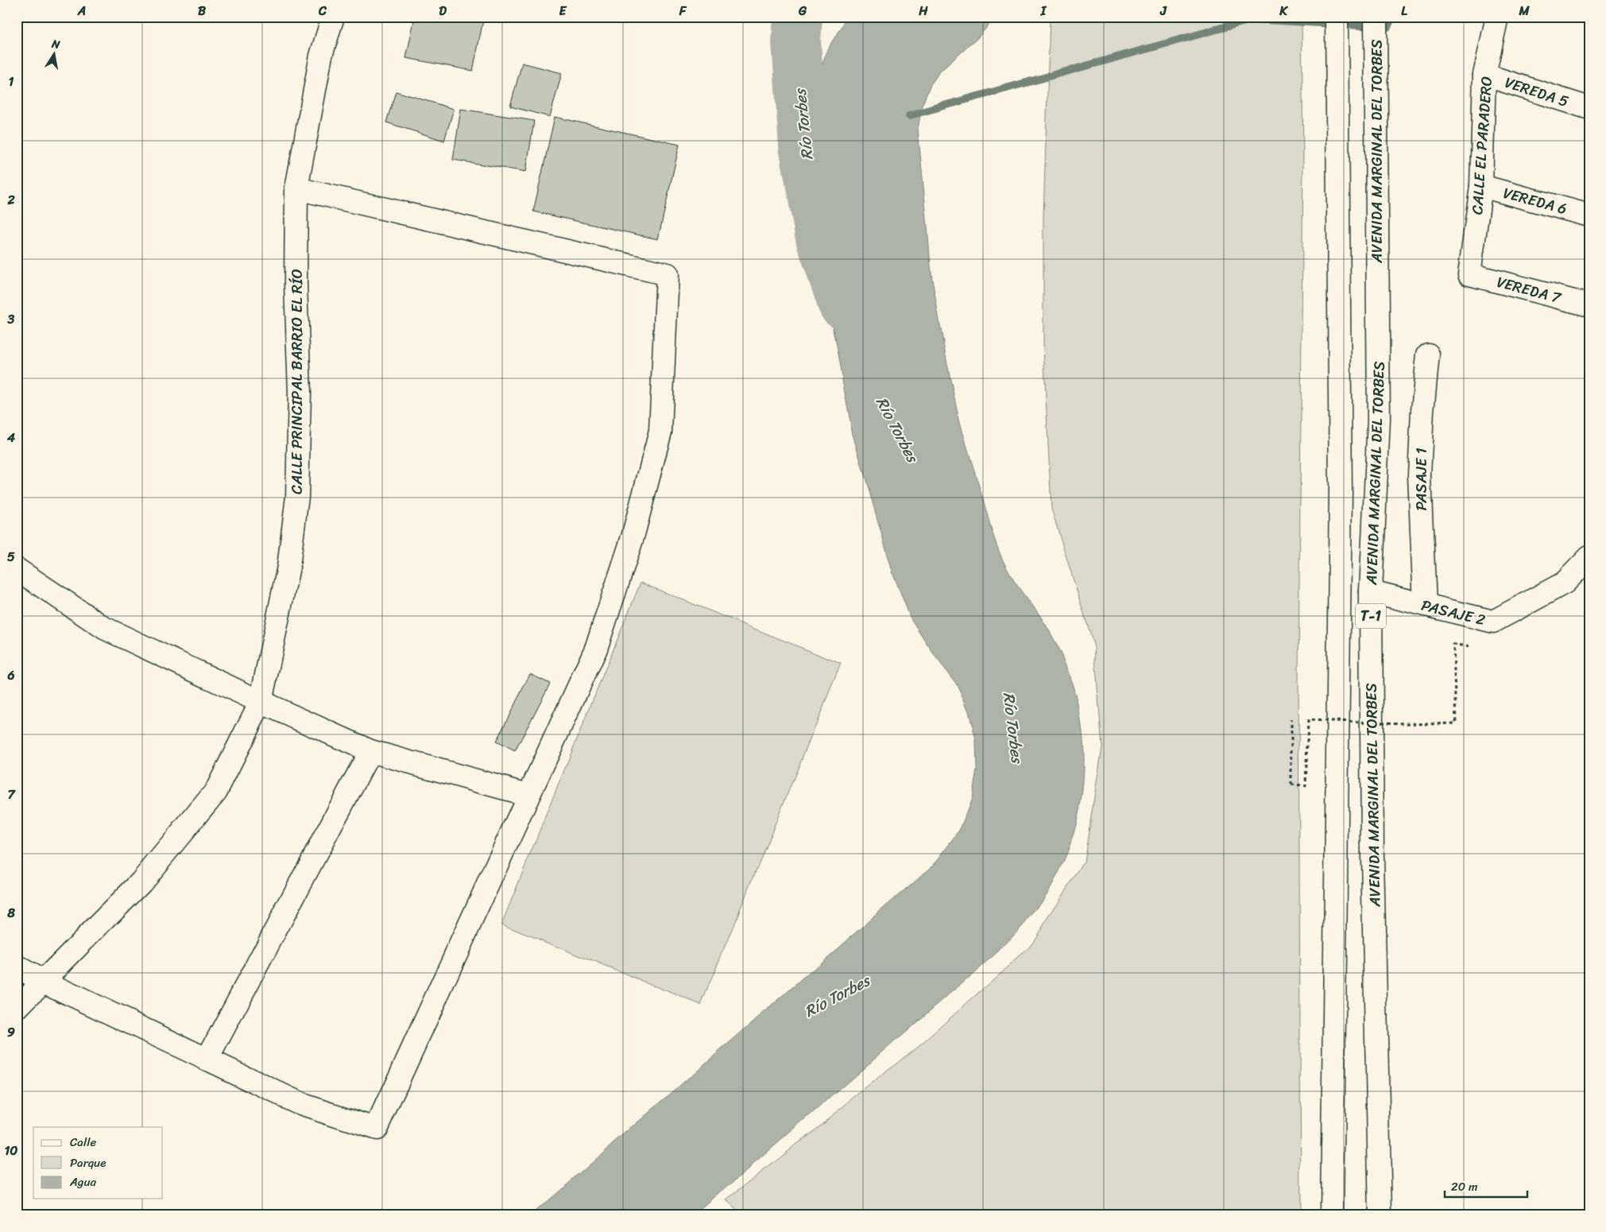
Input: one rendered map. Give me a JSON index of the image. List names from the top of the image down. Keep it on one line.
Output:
{"streets":{"main road":["VEREDA 5","CALLE EL PARADERO","AVENIDA MARGINAL DEL TORBES","VEREDA 6","VEREDA 7","CALLE PRINCIPAL BARRIO EL RÍO","PASAJE 1","PASAJE 2","T-1"]},"crossings":[["VEREDA 5","CALLE EL PARADERO"],["CALLE EL PARADERO","VEREDA 6"],["CALLE EL PARADERO","VEREDA 7"],["AVENIDA MARGINAL DEL TORBES","PASAJE 2"],["PASAJE 1","PASAJE 2"]],"water":["Río Torbes"],"legend":["Calle","Parque","Agua"],"scale_bar":"20 m","north":"top","grid":{"columns":["A","B","C","D","E","F","G","H","I","J","K","L","M"],"rows":["1","2","3","4","5","6","7","8","9","10"]}}
